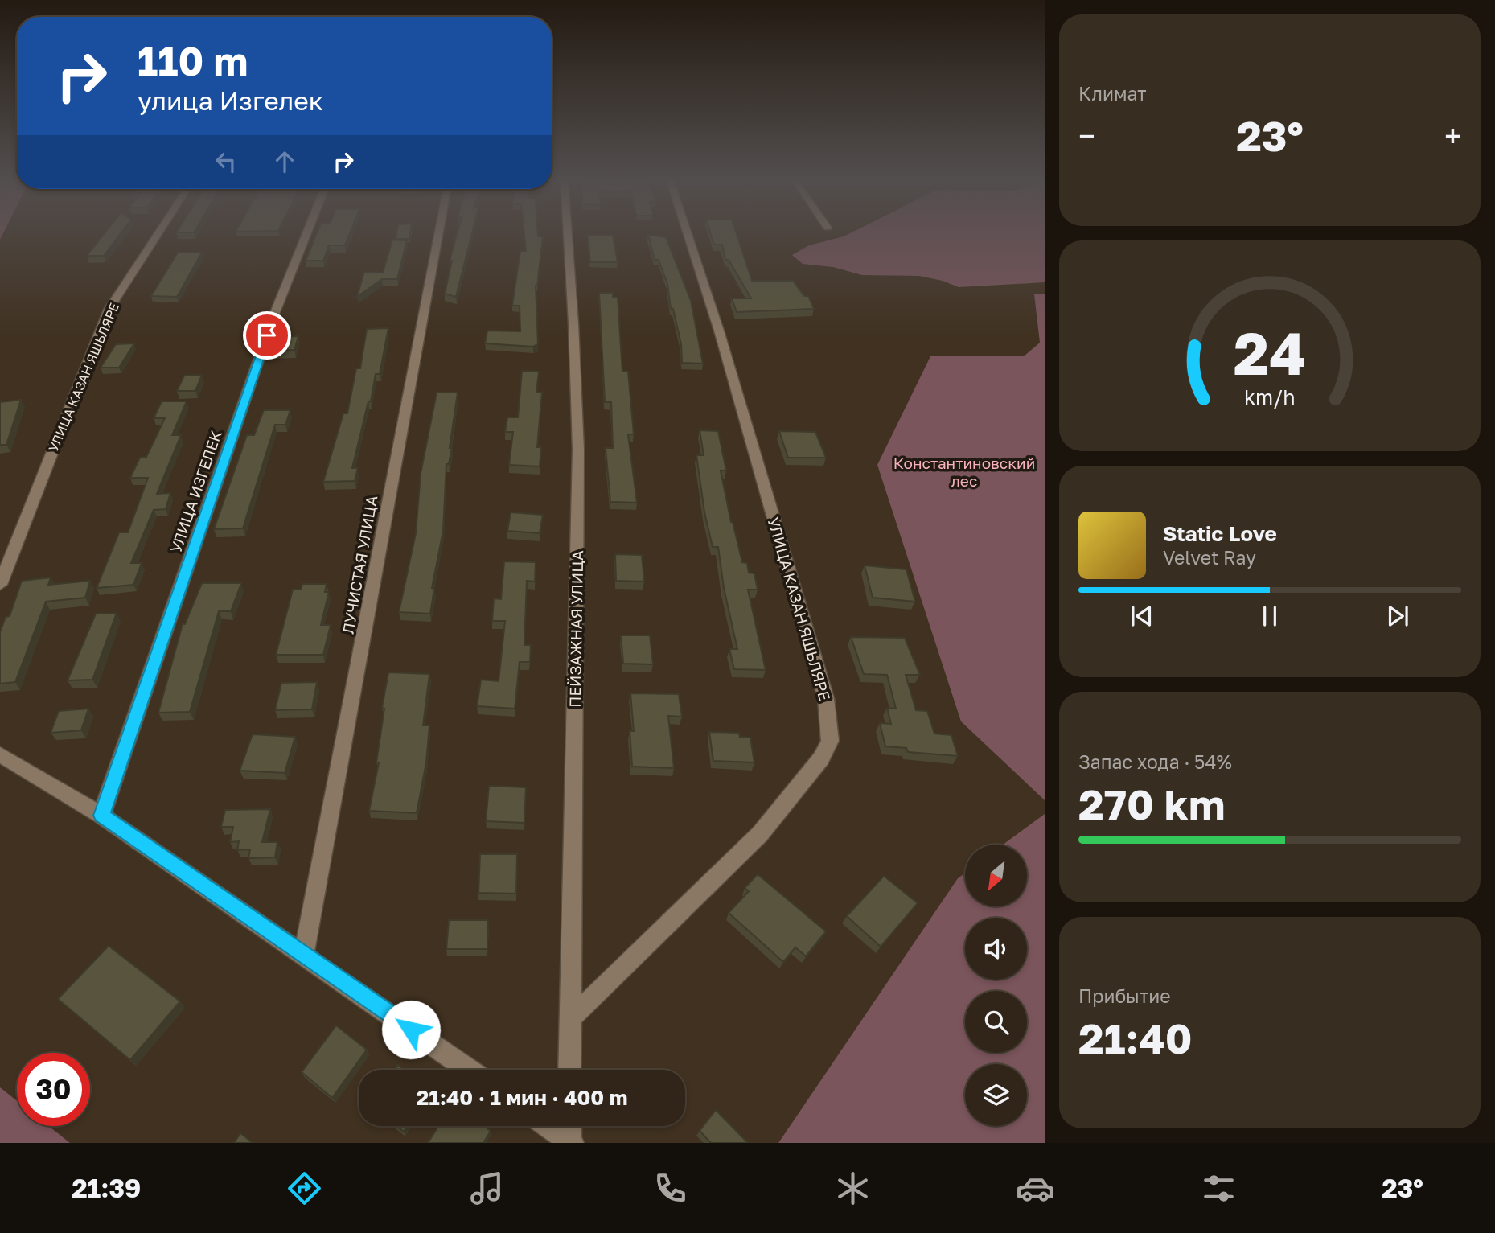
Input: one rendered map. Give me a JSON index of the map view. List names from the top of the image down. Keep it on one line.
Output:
{"streets":{"street":["УЛИЦА КАЗАН ЯШЬЛЯРЕ","УЛИЦА ИЗГЕЛЕК","ЛУЧИСТАЯ УЛИЦА","ПЕЙЗАЖНАЯ УЛИЦА"]},"crossings":[["УЛИЦА КАЗАН ЯШЬЛЯРЕ","ПЕЙЗАЖНАЯ УЛИЦА"]],"parks":["Константиновский лес"],"north":"bottom left","page":{"tile":["Климат",["Запас хода · 54%","270 km"],["Прибытие","21:40"]],"turn":["110 m","улица Изгелек"],"heat":["−","23°","+"],"song":["Static Love","Velvet Ray"],"limit":"30","trip":"21:40 · 1 мин · 400 m","tabs":["21:39","23°"],"gauge":["24","km/h"]}}
